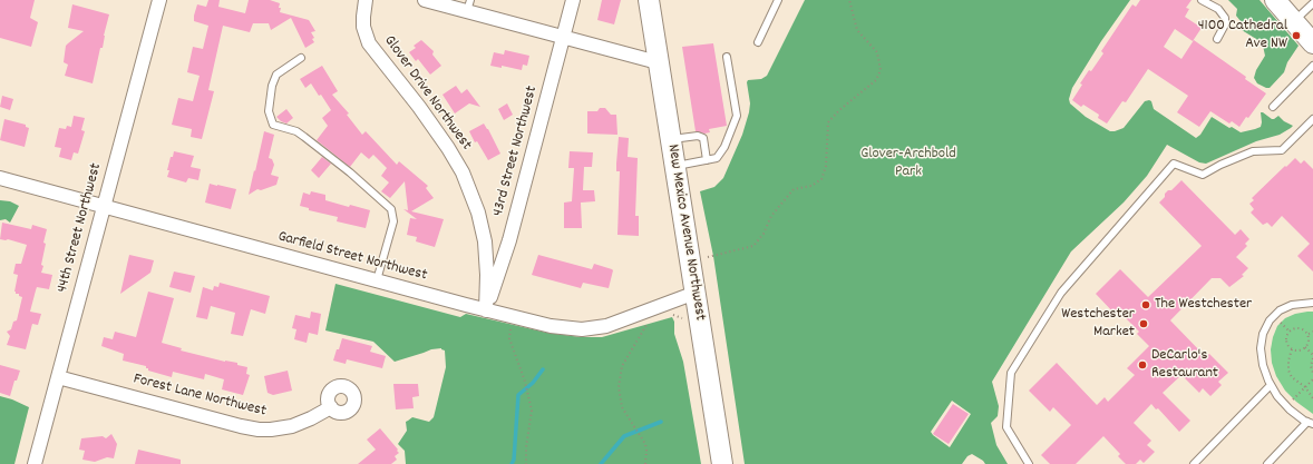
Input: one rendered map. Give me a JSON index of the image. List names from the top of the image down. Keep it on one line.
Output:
{"streets":{"street":["Glover Drive Northwest","43rd Street Northwest","44th Street Northwest","New Mexico Avenue Northwest","Garfield Street Northwest","Forest Lane Northwest"]},"crossings":[["Glover Drive Northwest","43rd Street Northwest"],["Glover Drive Northwest","Garfield Street Northwest"],["43rd Street Northwest","Garfield Street Northwest"],["44th Street Northwest","Garfield Street Northwest"],["44th Street Northwest","Forest Lane Northwest"],["New Mexico Avenue Northwest","Garfield Street Northwest"]],"parks":["Glover-Archbold Park"],"places":["4100 Cathedral Ave NW","The Westchester","Westchester Market","DeCarlo's Restaurant"]}
